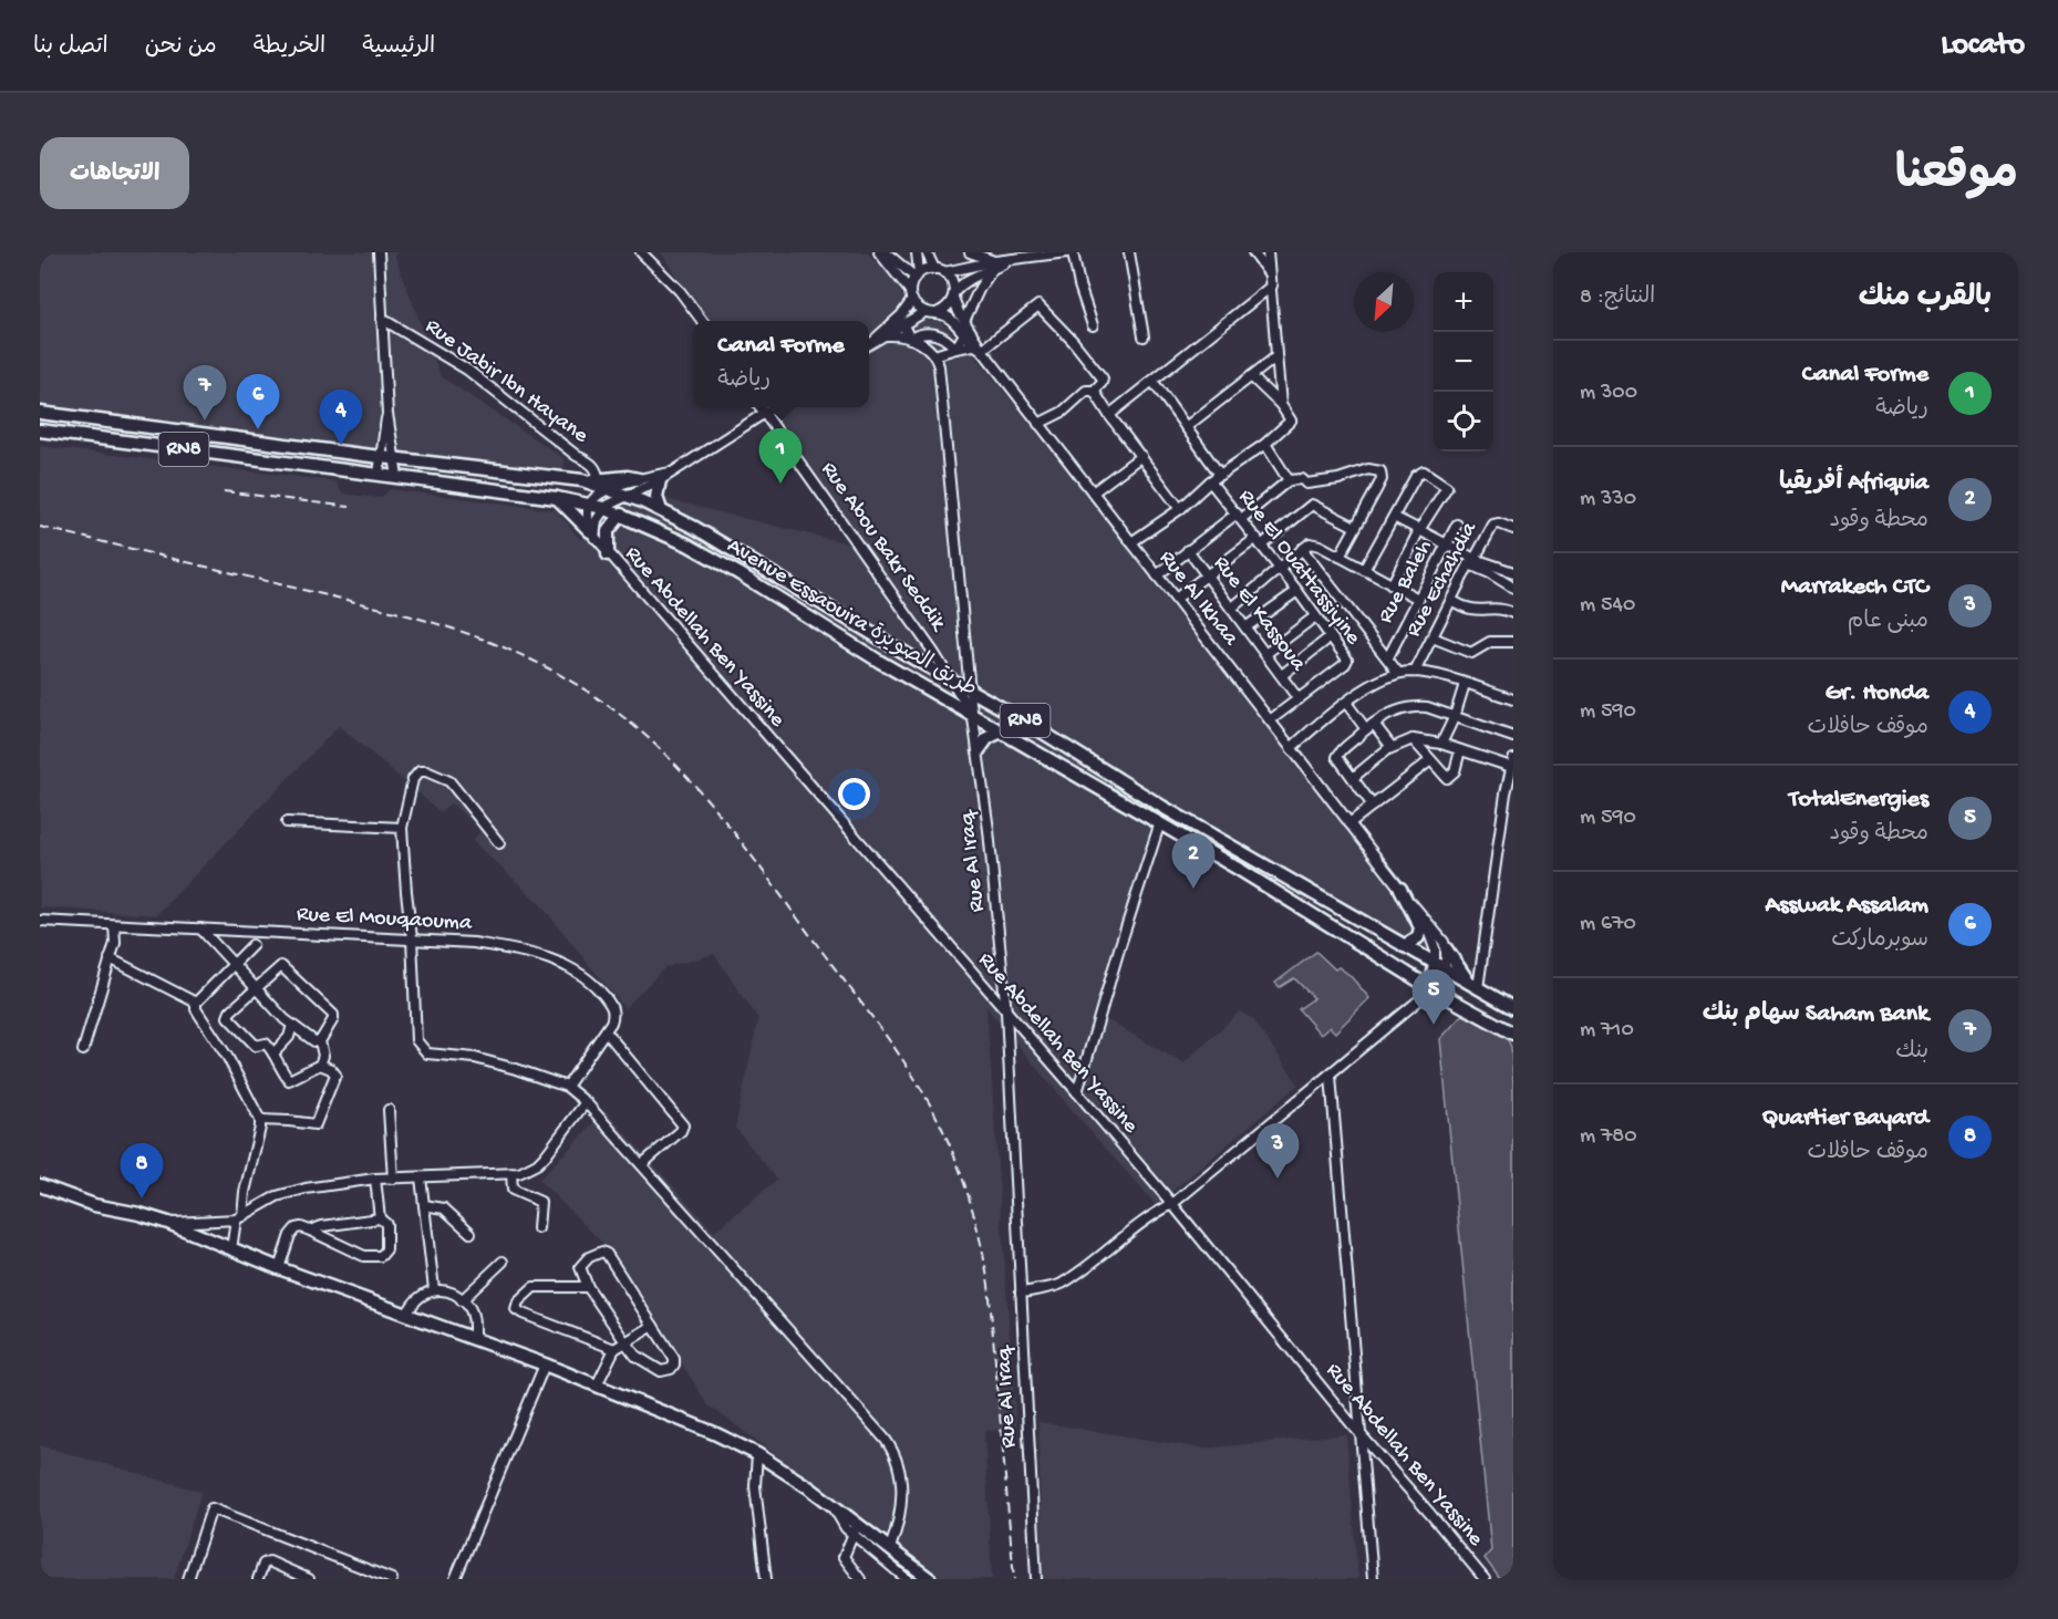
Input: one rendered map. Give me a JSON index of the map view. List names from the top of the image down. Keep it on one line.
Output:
{"streets":{"main road":["RN8","Avenue Essaouira طريق الصويرة"],"street":["Rue Jabir Ibn Hayane","Rue Abou Bakr Seddik","Rue El Ouattassiyine","Rue Echahdia","Rue Baleh","Rue Al Ikhaa","Rue El Kassoua","Rue Abdellah Ben Yassine","Rue Al Iraq","Rue El Mouqaouma"]},"crossings":[["Rue Jabir Ibn Hayane","RN8"],["Rue Jabir Ibn Hayane","Avenue Essaouira طريق الصويرة"],["RN8","Avenue Essaouira طريق الصويرة"],["Rue Abou Bakr Seddik","Avenue Essaouira طريق الصويرة"],["Rue Abou Bakr Seddik","Rue Al Iraq"],["Rue El Ouattassiyine","Rue Al Ikhaa"],["Rue El Ouattassiyine","Rue El Kassoua"],["Rue Al Ikhaa","Avenue Essaouira طريق الصويرة"],["Avenue Essaouira طريق الصويرة","Rue Abdellah Ben Yassine"],["Avenue Essaouira طريق الصويرة","Rue Al Iraq"],["Rue Abdellah Ben Yassine","Rue Al Iraq"]],"north":"bottom left","page":{"header":"Locato","nav":["الرئيسية","الخريطة","من نحن","اتصل بنا"],"title":"موقعنا","buttons":"الاتجاهات","heading":["بالقرب منك","النتائج: 8"],"map_buttons":["+","−"],"popup":["Canal Forme","رياضة"],"list":[{"mark":"1","name":"Canal Forme","note":"رياضة","value":"300 m"},{"mark":"2","name":"Afriquia أفريقيا","note":"محطة وقود","value":"330 m"},{"mark":"3","name":"Marrakech CTC","note":"مبنى عام","value":"540 m"},{"mark":"4","name":"Gr. Honda","note":"موقف حافلات","value":"590 m"},{"mark":"5","name":"TotalEnergies","note":"محطة وقود","value":"590 m"},{"mark":"6","name":"Asswak Assalam","note":"سوبرماركت","value":"670 m"},{"mark":"7","name":"Saham Bank سهام بنك","note":"بنك","value":"710 m"},{"mark":"8","name":"Quartier Bayard","note":"موقف حافلات","value":"780 m"}],"pins":["7","6","4","1","2","5","3","8"]}}
